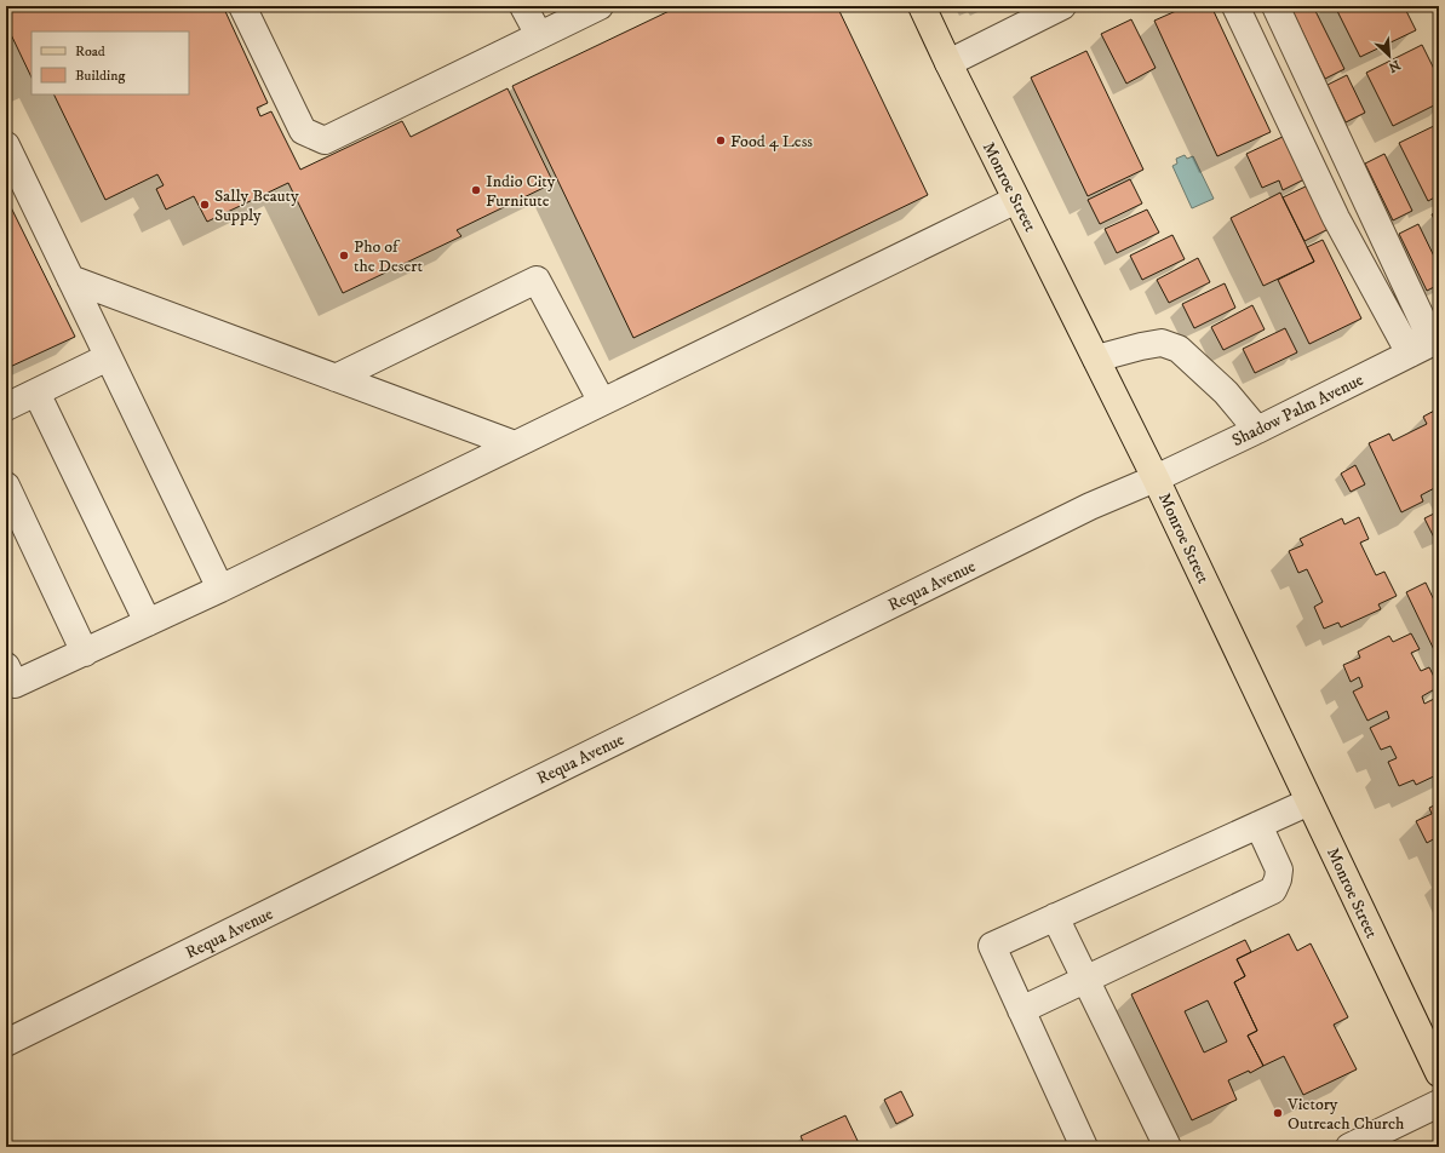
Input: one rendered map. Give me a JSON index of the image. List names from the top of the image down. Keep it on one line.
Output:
{"streets":{"main road":["Monroe Street"],"street":["Shadow Palm Avenue","Requa Avenue"]},"crossings":[["Monroe Street","Shadow Palm Avenue"],["Monroe Street","Requa Avenue"],["Shadow Palm Avenue","Requa Avenue"]],"places":["Food 4 Less","Indio City Furnitute","Sally Beauty Supply","Pho of the Desert","Victory Outreach Church"],"legend":["Road","Building"],"north":"bottom right"}
